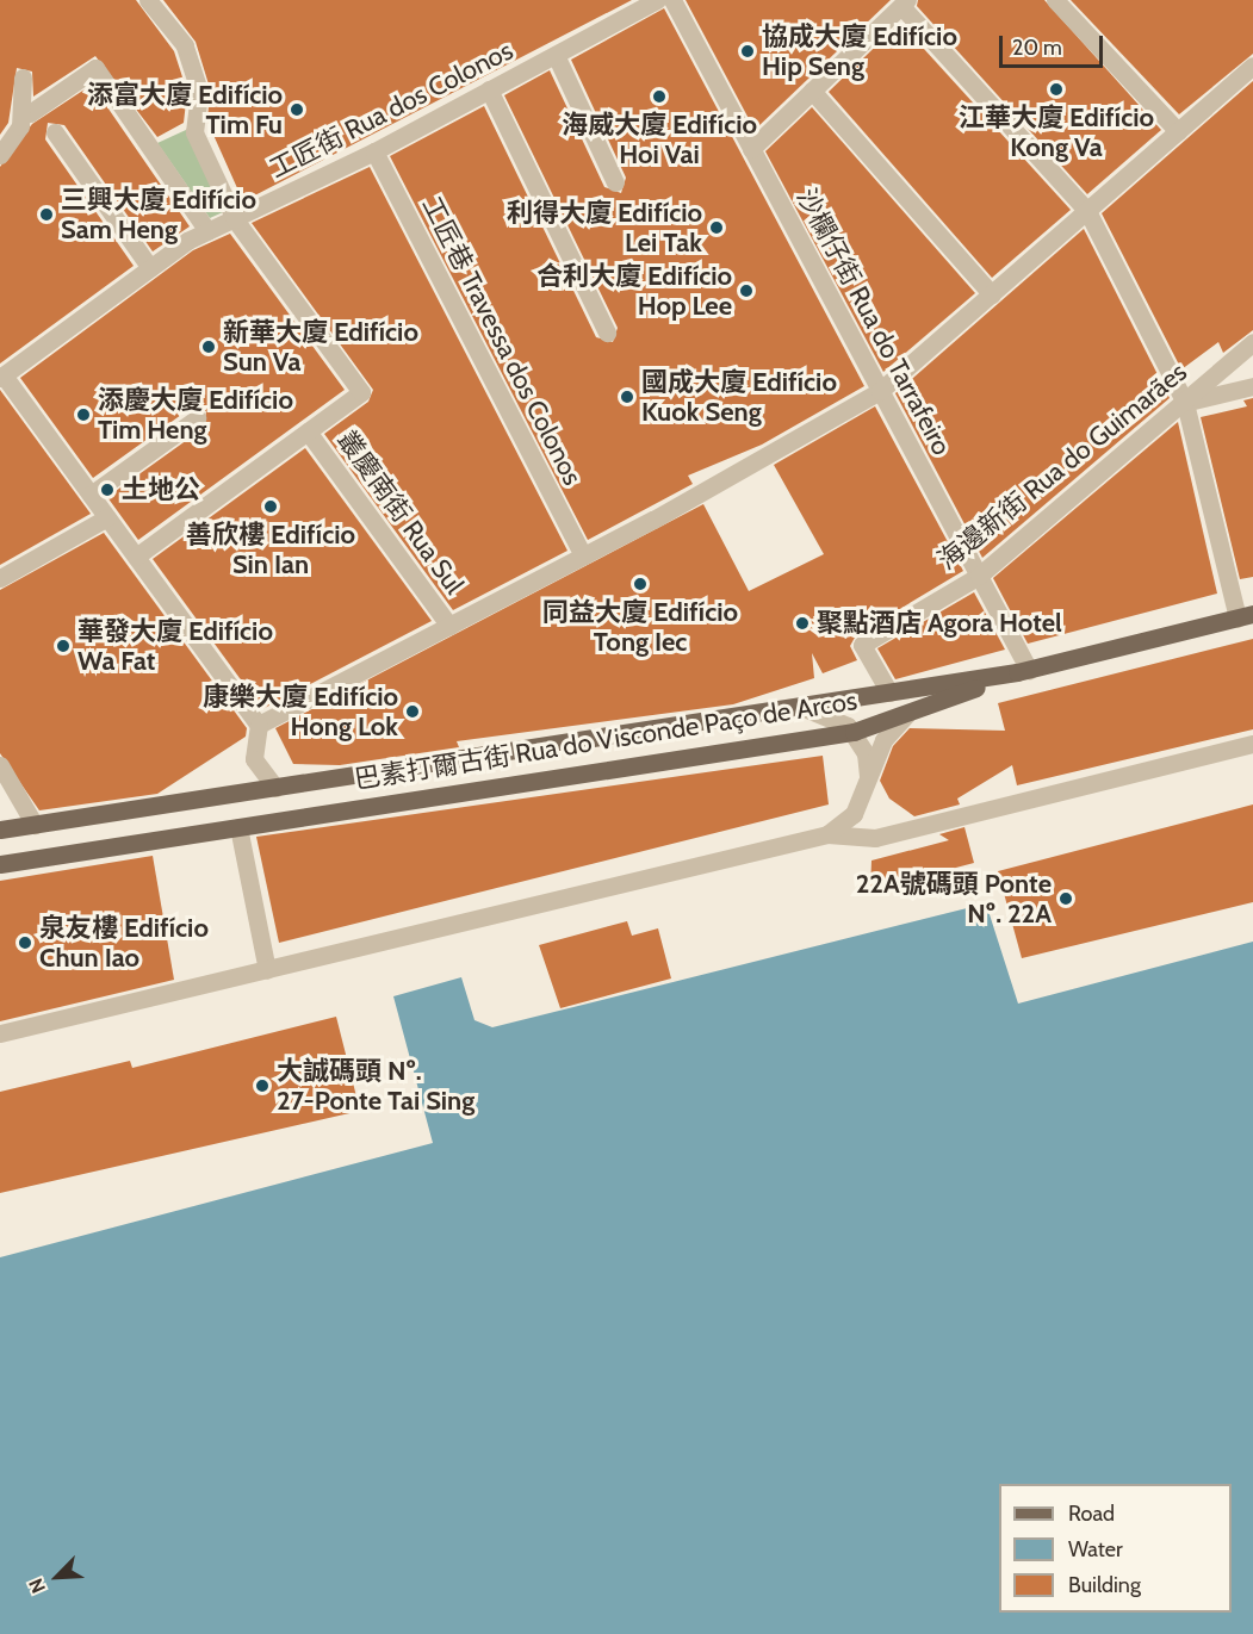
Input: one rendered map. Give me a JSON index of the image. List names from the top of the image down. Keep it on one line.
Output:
{"streets":{"main road":["巴素打爾古街 Rua do Visconde Paço de Arcos"],"street":["工匠街 Rua dos Colonos","沙欄仔街 Rua do Tarrafeiro","工匠巷 Travessa dos Colonos","海邊新街 Rua do Guimarães","叢慶南街 Rua Sul"]},"crossings":[["工匠街 Rua dos Colonos","工匠巷 Travessa dos Colonos"],["沙欄仔街 Rua do Tarrafeiro","海邊新街 Rua do Guimarães"],["沙欄仔街 Rua do Tarrafeiro","巴素打爾古街 Rua do Visconde Paço de Arcos"],["海邊新街 Rua do Guimarães","巴素打爾古街 Rua do Visconde Paço de Arcos"]],"places":["協成大廈 Edifício Hip Seng","江華大廈 Edifício Kong Va","海威大廈 Edifício Hoi Vai","添富大廈 Edifício Tim Fu","三興大廈 Edifício Sam Heng","利得大廈 Edifício Lei Tak","合利大廈 Edifício Hop Lee","新華大廈 Edifício Sun Va","國成大廈 Edifício Kuok Seng","添慶大廈 Edifício Tim Heng","土地公","善欣樓 Edifício Sin Ian","同益大廈 Edifício Tong Iec","聚點酒店 Agora Hotel","華發大廈 Edifício Wa Fat","康樂大廈 Edifício Hong Lok","22A號碼頭 Ponte Nº. 22A","泉友樓 Edifício Chun Iao","大誠碼頭 Nº. 27-Ponte Tai Sing"],"legend":["Road","Water","Building"],"scale_bar":"20 m","north":"bottom left"}
